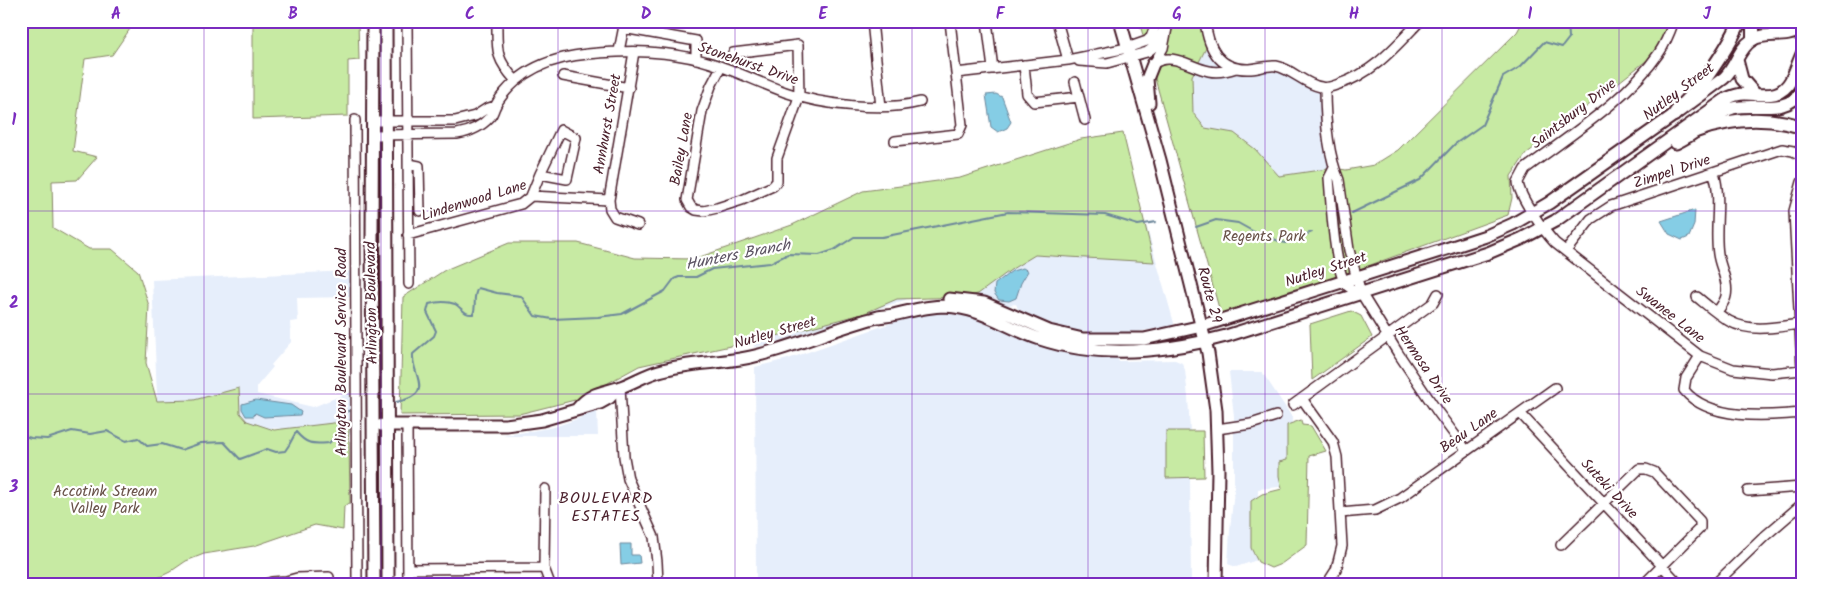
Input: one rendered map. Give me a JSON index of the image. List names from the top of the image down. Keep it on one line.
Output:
{"streets":{"main road":["Nutley Street","Route 29","Arlington Boulevard"],"street":["Stonehurst Drive","Saintsbury Drive","Annhurst Street","Bailey Lane","Zimpel Drive","Lindenwood Lane","Swanee Lane","Arlington Boulevard Service Road","Hermosa Drive","Beau Lane","Suteki Drive"]},"crossings":[["Stonehurst Drive","Annhurst Street"],["Stonehurst Drive","Bailey Lane"],["Stonehurst Drive","Arlington Boulevard"],["Nutley Street","Saintsbury Drive"],["Nutley Street","Route 29"],["Nutley Street","Arlington Boulevard"],["Nutley Street","Swanee Lane"],["Nutley Street","Arlington Boulevard Service Road"],["Nutley Street","Hermosa Drive"],["Saintsbury Drive","Swanee Lane"],["Annhurst Street","Lindenwood Lane"],["Zimpel Drive","Swanee Lane"],["Hermosa Drive","Beau Lane"],["Beau Lane","Suteki Drive"]],"districts":["BOULEVARD ESTATES"],"water":["Hunters Branch"],"parks":["Regents Park","Accotink Stream Valley Park"],"grid":{"columns":["A","B","C","D","E","F","G","H","I","J"],"rows":["1","2","3"]}}
